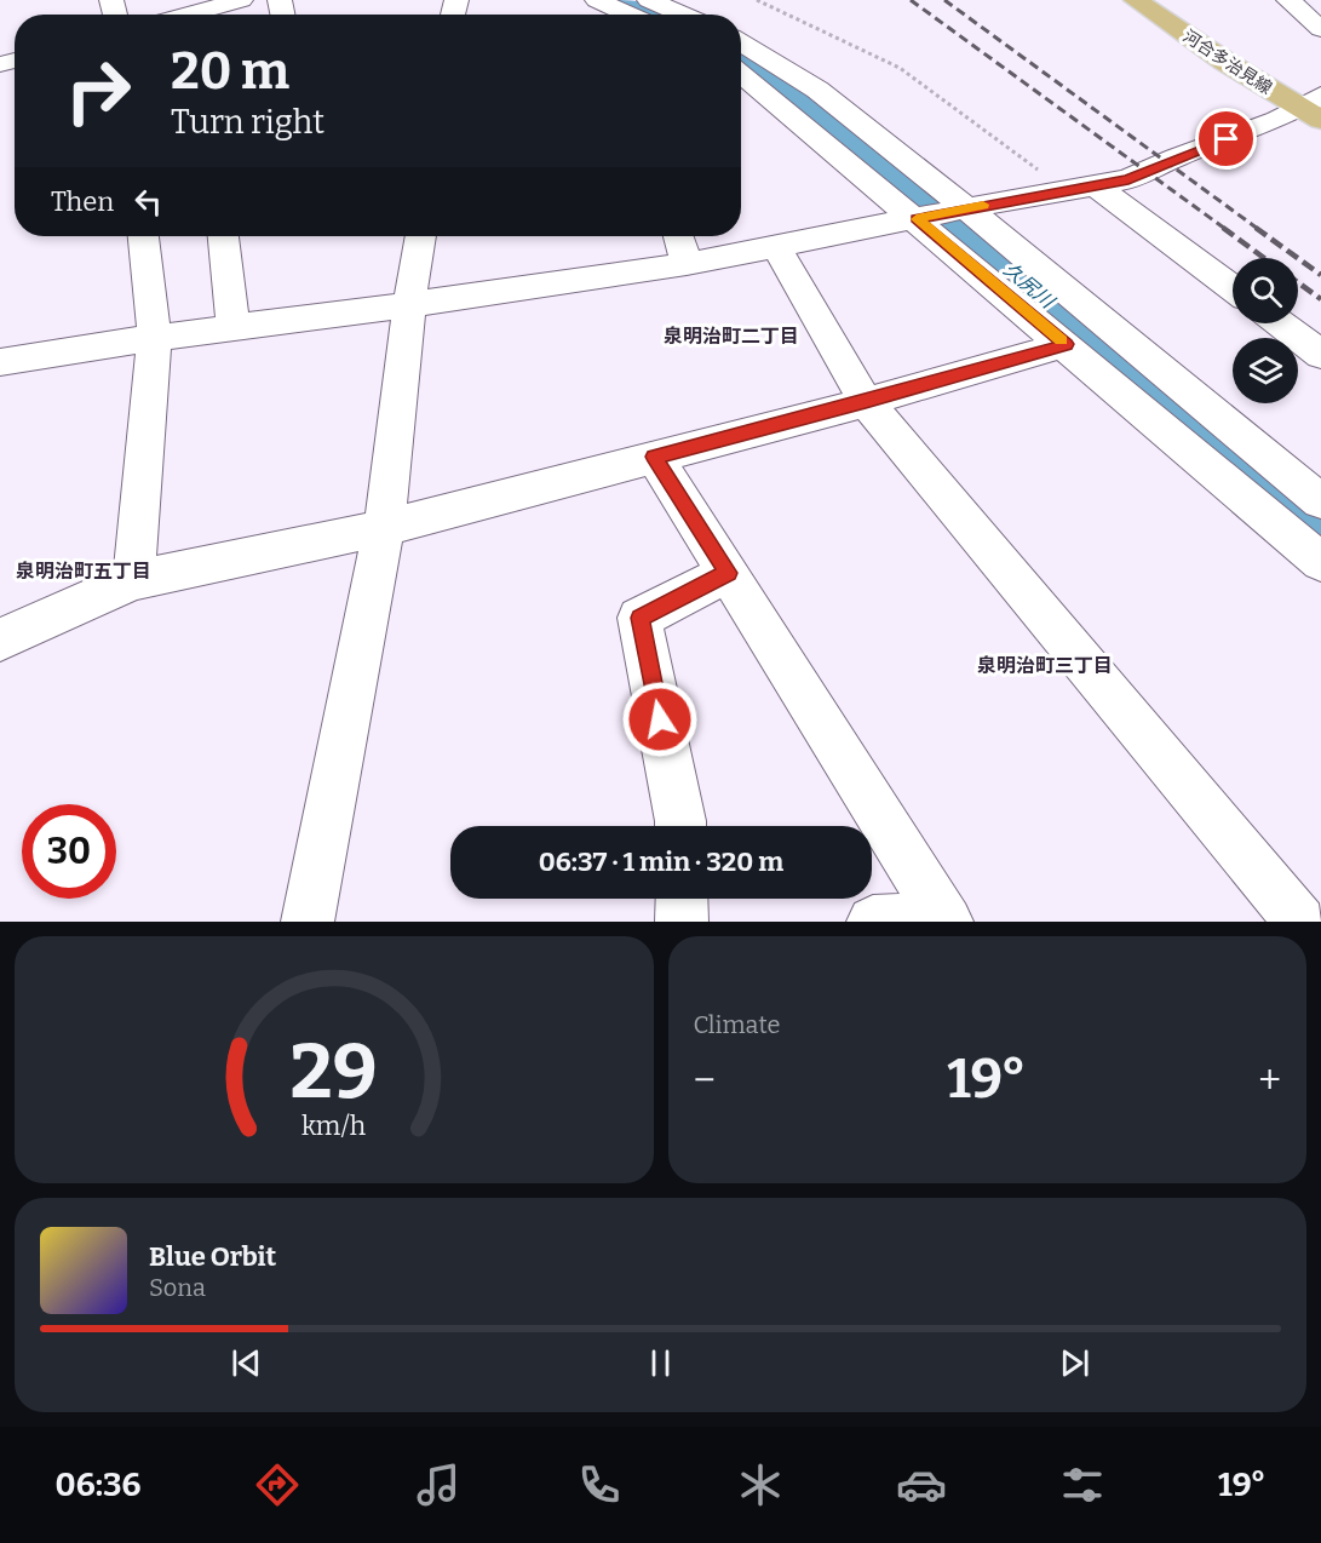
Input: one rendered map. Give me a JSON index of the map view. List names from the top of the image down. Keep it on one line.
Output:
{"streets":{"main road":["河合多治見線"]},"districts":["泉明治町二丁目","泉明治町五丁目","泉明治町三丁目"],"water":["久尻川"],"page":{"turn":["20 m","Turn right"],"then":"Then","limit":"30","trip":"06:37 · 1 min · 320 m","tile":"Climate","heat":["−","19°","+"],"song":["Blue Orbit","Sona"],"tabs":["06:36","19°"],"gauge":["29","km/h"]}}
